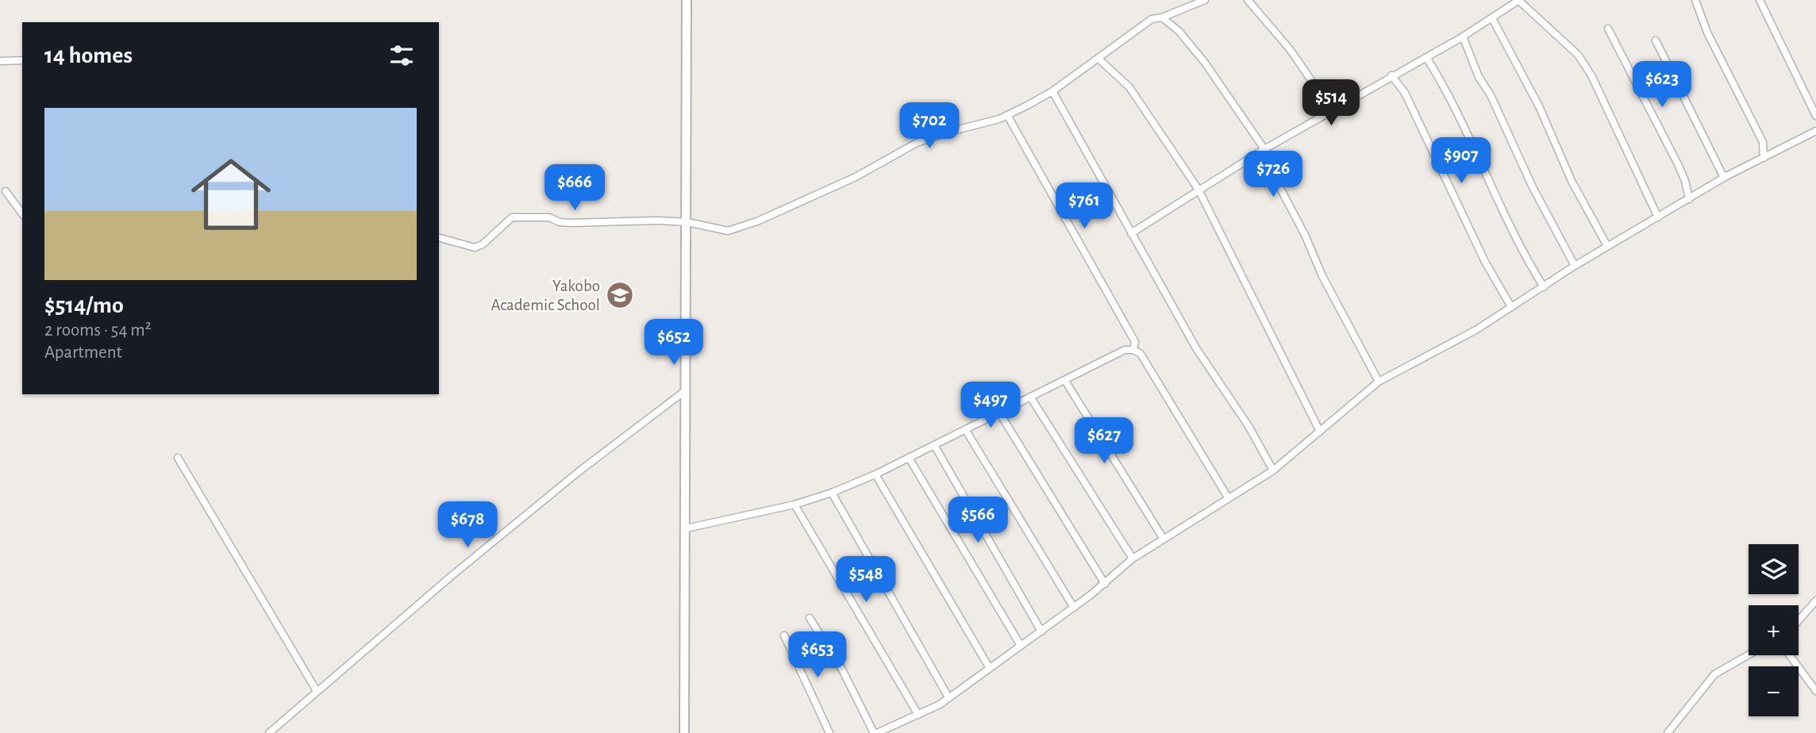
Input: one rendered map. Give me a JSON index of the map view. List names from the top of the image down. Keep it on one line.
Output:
{"places":{"school or university":["Yakobo Academic School"]},"page":{"heading":"14 homes","price":["$623","$514","$702","$907","$726","$666","$761","$652","$497","$627","$566","$678","$548","$653"],"list":[{"name":"$514/mo","note":"2 rooms · 54 m² · Apartment"}],"map_buttons":["+","−"]}}
